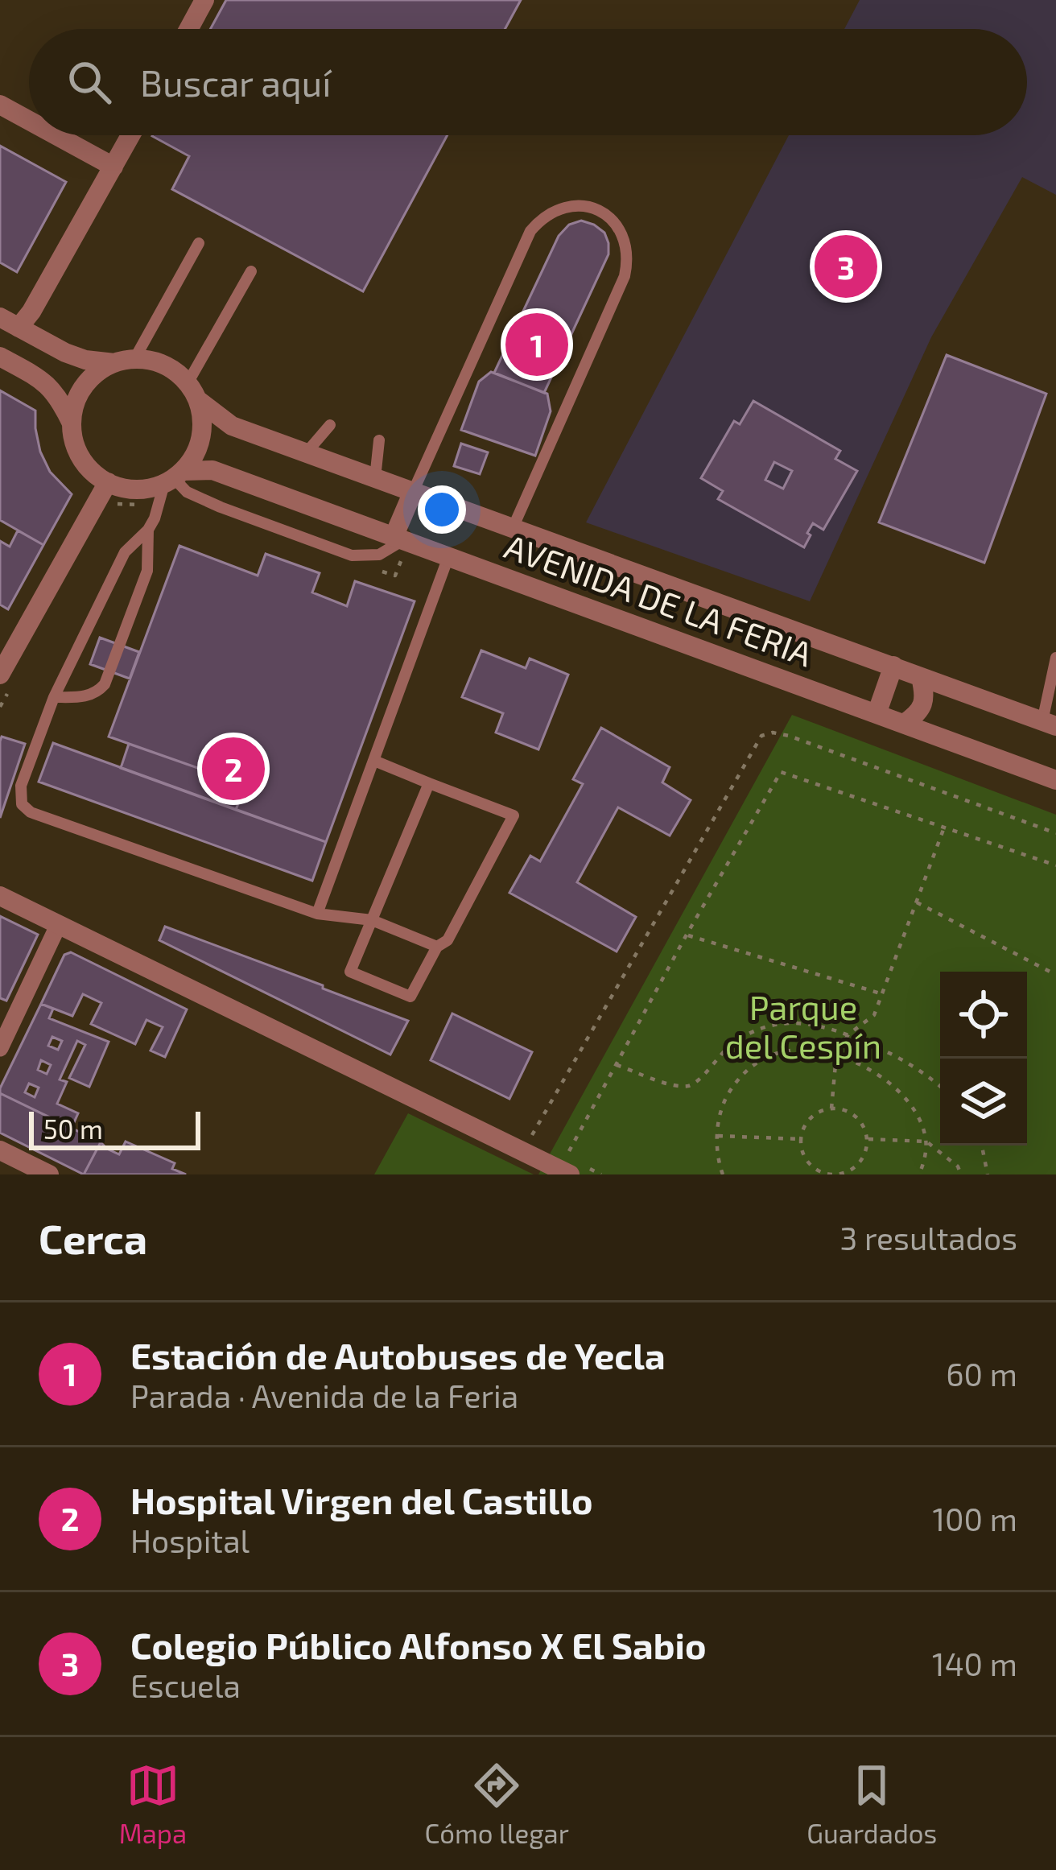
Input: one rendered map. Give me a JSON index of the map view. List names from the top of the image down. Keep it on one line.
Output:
{"streets":{"street":["AVENIDA DE LA FERIA"]},"parks":["Parque del Cespín"],"scale_bar":"50 m","page":{"search":"Buscar aquí","pins":["3","1","2"],"scale":"50 m","heading":["Cerca","3 resultados"],"list":[{"mark":"1","name":"Estación de Autobuses de Yecla","note":"Parada · Avenida de la Feria","value":"60 m"},{"mark":"2","name":"Hospital Virgen del Castillo","note":"Hospital","value":"100 m"},{"mark":"3","name":"Colegio Público Alfonso X El Sabio","note":"Escuela","value":"140 m"}],"nav":["Mapa","Cómo llegar","Guardados"]}}
